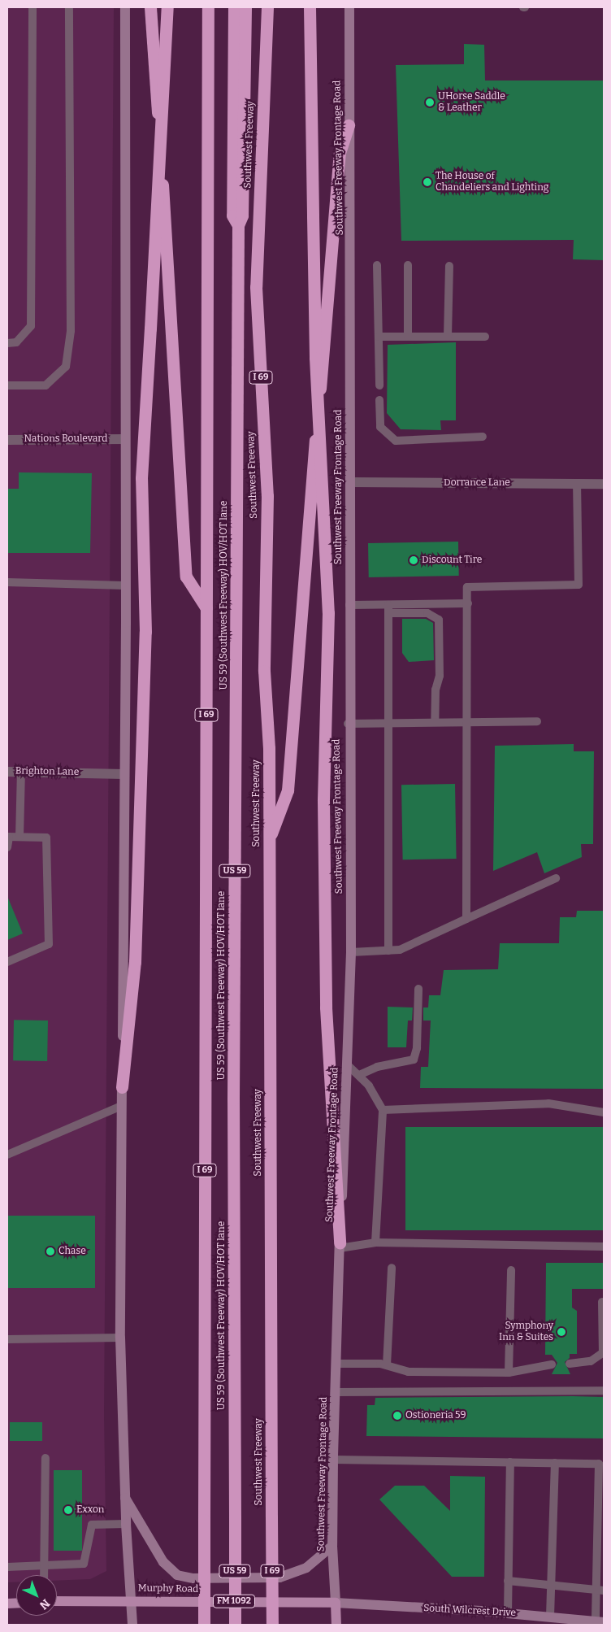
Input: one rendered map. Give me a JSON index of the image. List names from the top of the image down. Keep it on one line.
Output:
{"streets":{"highway":["Southwest Freeway","I 69","US 59 (Southwest Freeway) HOV/HOT lane","US 59"],"main road":["Southwest Freeway Frontage Road","Murphy Road","FM 1092","South Wilcrest Drive"],"street":["Nations Boulevard","Dorrance Lane","Brighton Lane"]},"crossings":[["Southwest Freeway","US 59 (Southwest Freeway) HOV/HOT lane"],["Southwest Freeway Frontage Road","Dorrance Lane"],["Southwest Freeway Frontage Road","Murphy Road"],["Southwest Freeway Frontage Road","South Wilcrest Drive"],["Murphy Road","South Wilcrest Drive"]],"places":["UHorse Saddle & Leather","The House of Chandeliers and Lighting","Discount Tire","Chase","Symphony Inn & Suites","Ostioneria 59","Exxon"],"north":"bottom right"}
